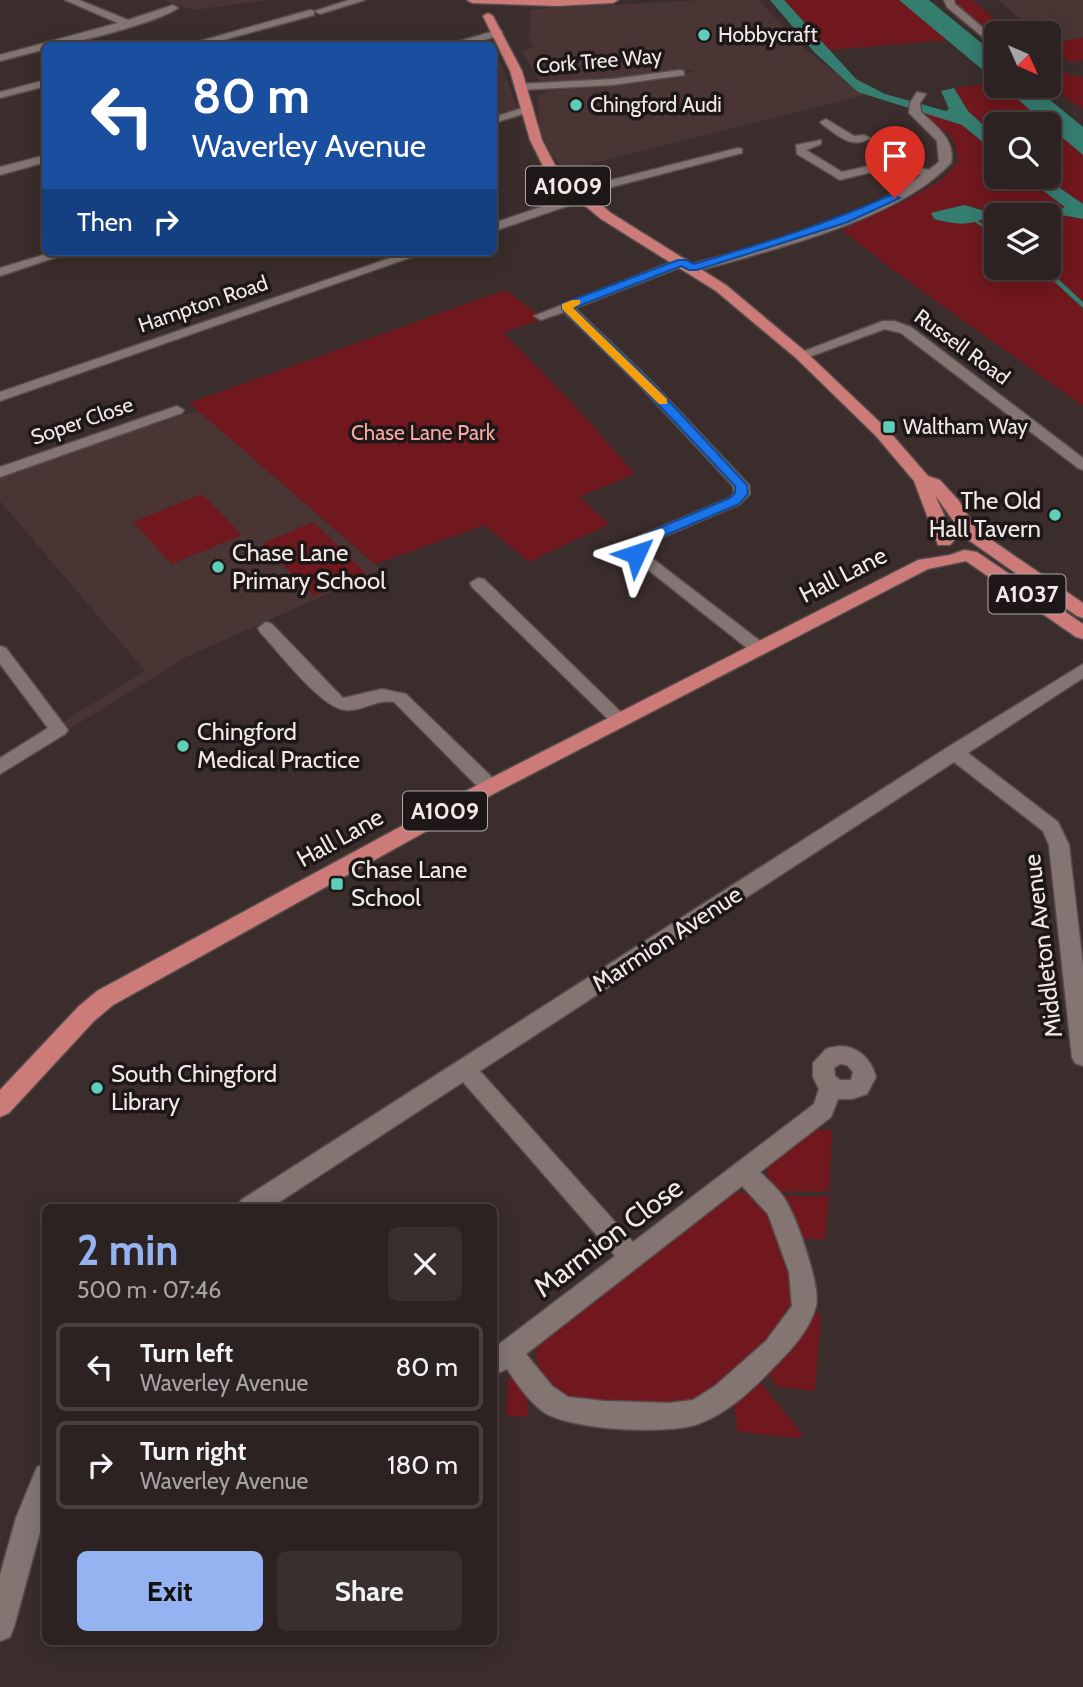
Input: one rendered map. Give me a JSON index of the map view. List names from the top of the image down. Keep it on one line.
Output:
{"streets":{"main road":["A1009","Hall Lane","A1037"],"street":["Cork Tree Way","Hampton Road","Russell Road","Soper Close","Marmion Avenue","Middleton Avenue","Marmion Close"]},"crossings":[["Cork Tree Way","A1009"],["A1009","Russell Road"],["A1009","Hall Lane"],["Hall Lane","A1037"],["Marmion Avenue","Middleton Avenue"]],"parks":["Chase Lane Park"],"places":{"other":["Hobbycraft","Chingford Audi","The Old Hall Tavern","Chase Lane Primary School","Chingford Medical Practice","South Chingford Library"],"transit":["Waltham Way","Chase Lane School"]},"north":"bottom right","page":{"turn":["80 m","Waverley Avenue"],"then":"Then","heading":["2 min","500 m · 07:46"],"list":[{"name":"Turn left","note":"Waverley Avenue","value":"80 m"},{"name":"Turn right","note":"Waverley Avenue","value":"180 m"}],"buttons":["Exit","Share"]}}
